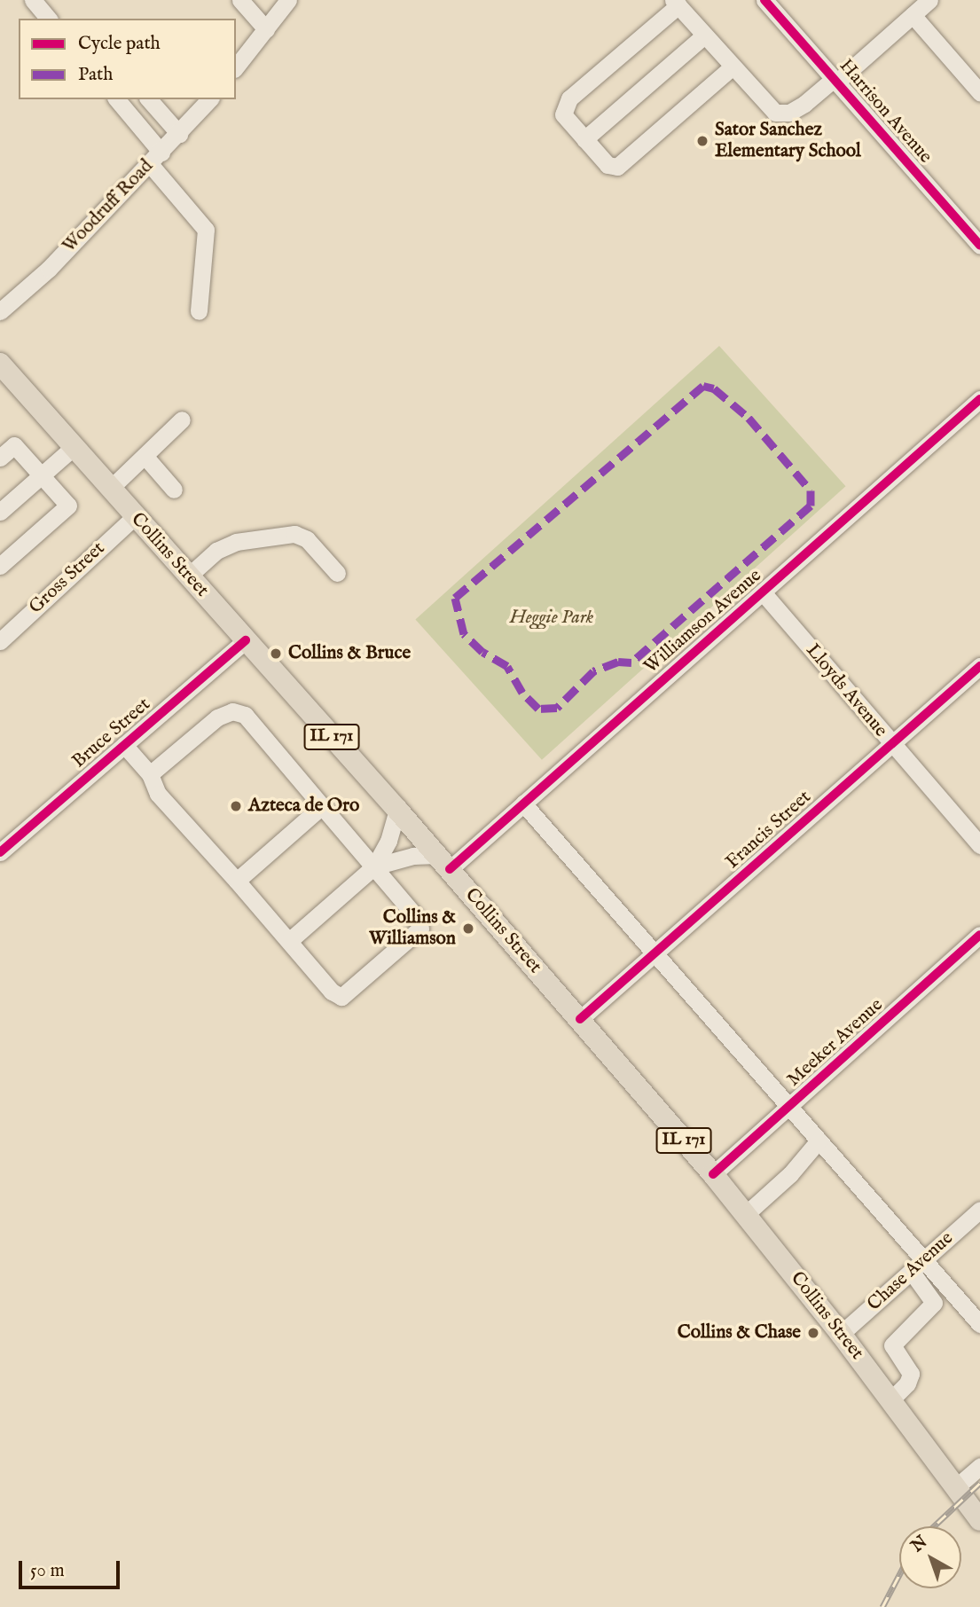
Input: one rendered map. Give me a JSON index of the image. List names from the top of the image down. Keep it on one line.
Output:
{"streets":{"main road":["Collins Street","IL 171"],"street":["Harrison Avenue","Woodruff Road","Gross Street","Williamson Avenue","Lloyds Avenue","Bruce Street","Francis Street","Meeker Avenue","Chase Avenue"]},"crossings":[["Collins Street","Gross Street"],["Collins Street","Williamson Avenue"],["Collins Street","Bruce Street"],["Collins Street","Francis Street"],["Collins Street","Meeker Avenue"],["Collins Street","Chase Avenue"],["Williamson Avenue","Lloyds Avenue"],["Lloyds Avenue","Francis Street"]],"parks":["Heggie Park"],"places":["Sator Sanchez Elementary School","Collins & Bruce","Azteca de Oro","Collins & Williamson","Collins & Chase"],"legend":["Cycle path","Path"],"scale_bar":"50 m","north":"top left"}
